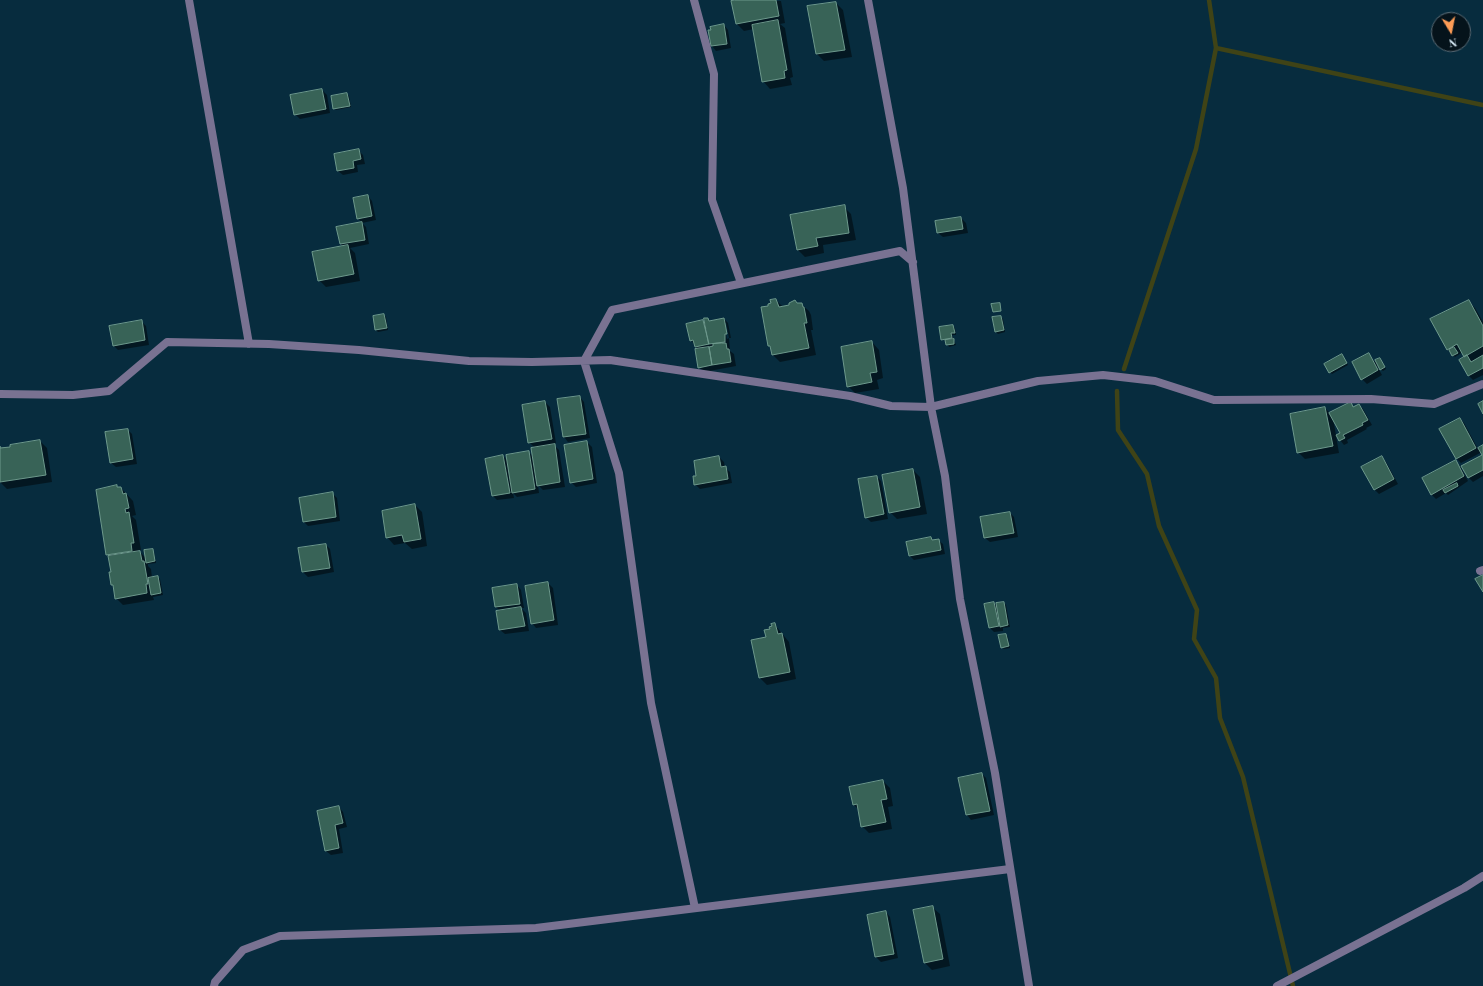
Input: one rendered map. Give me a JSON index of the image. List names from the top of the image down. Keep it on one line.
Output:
{"north":"bottom"}
